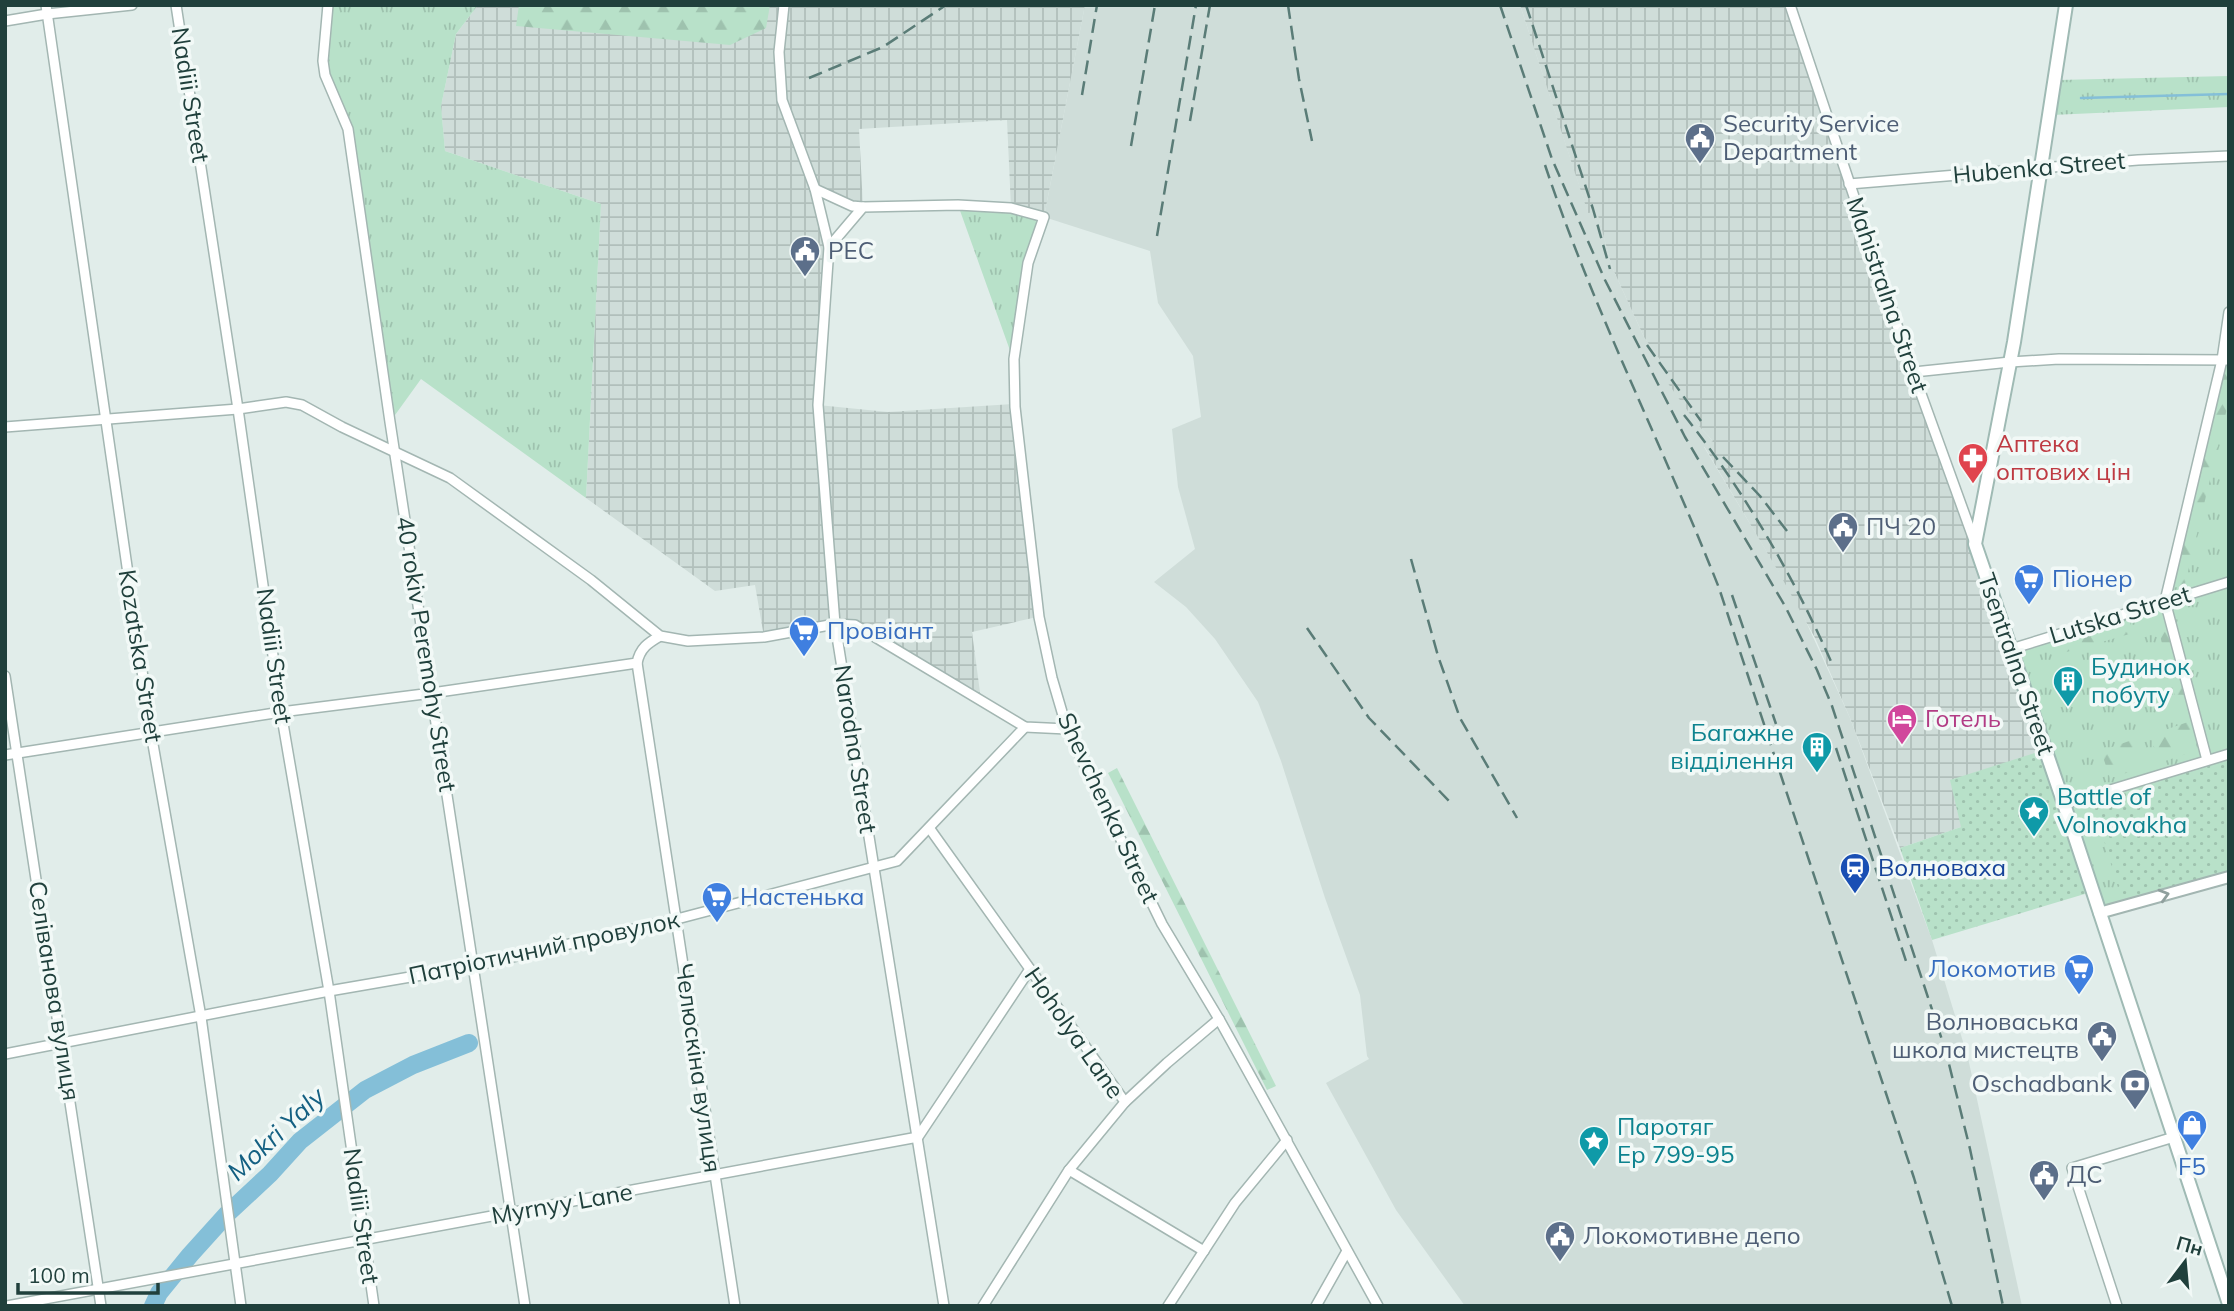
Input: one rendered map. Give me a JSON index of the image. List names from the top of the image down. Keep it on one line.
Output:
{"streets":{"main road":["Tsentralna Street"],"street":["Nadiii Street","Hubenka Street","Mahistralna Street","Lutska Street","40 rokiv Peremohy Street","Kozatska Street","Narodna Street","Shevchenka Street","Патріотичний провулок","Селіванова вулиця","Hoholya Lane","Челюскіна вулиця","Myrnyy Lane"]},"crossings":[["Nadiii Street","Патріотичний провулок"],["Nadiii Street","Myrnyy Lane"],["Hubenka Street","Mahistralna Street"],["Hubenka Street","Tsentralna Street"],["Mahistralna Street","Tsentralna Street"],["Lutska Street","Tsentralna Street"],["40 rokiv Peremohy Street","Патріотичний провулок"],["40 rokiv Peremohy Street","Myrnyy Lane"],["Kozatska Street","Патріотичний провулок"],["Kozatska Street","Myrnyy Lane"],["Narodna Street","Патріотичний провулок"],["Narodna Street","Myrnyy Lane"],["Патріотичний провулок","Селіванова вулиця"],["Патріотичний провулок","Hoholya Lane"],["Патріотичний провулок","Челюскіна вулиця"],["Селіванова вулиця","Myrnyy Lane"],["Челюскіна вулиця","Myrnyy Lane"]],"water":["Mokri Yaly"],"places":{"public building":["Security Service Department","РЕС","ПЧ 20","Волноваська школа мистецтв","ДС","Локомотивне депо"],"pharmacy":["Аптека оптових цін"],"supermarket":["Піонер","Провіант","Настенька","Локомотив"],"building":["Будинок побуту","Багажне відділення"],"hotel":["Готель"],"place":["Battle of Volnovakha","Паротяг Ер 799-95"],"station":["Волноваха"],"bank":["Oschadbank"],"shop":["F5"]},"scale_bar":"100 m","north":"top"}
